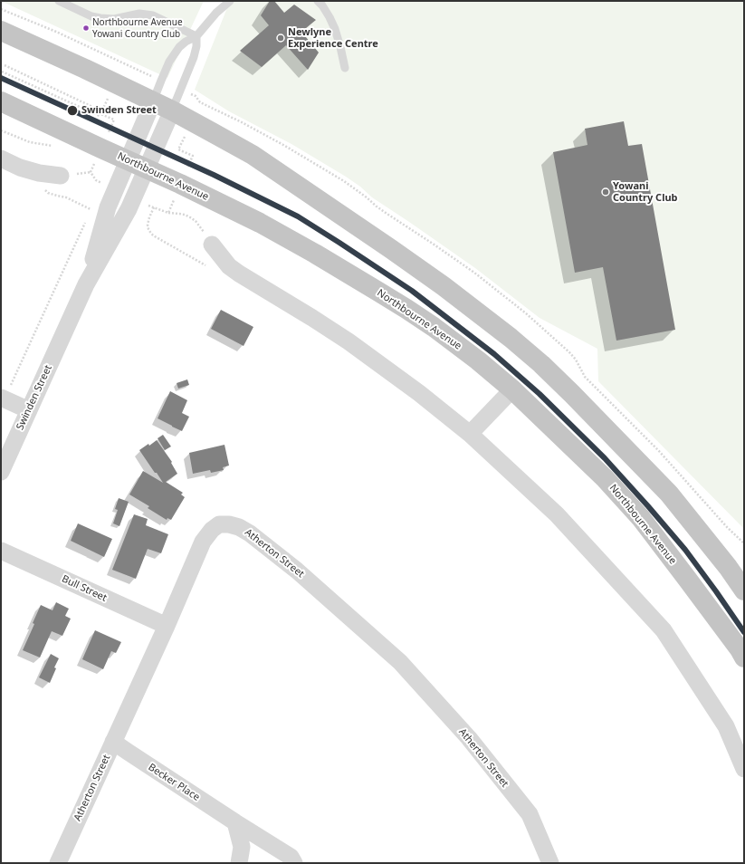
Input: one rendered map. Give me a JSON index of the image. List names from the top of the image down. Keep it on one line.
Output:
{"streets":{"highway":["Northbourne Avenue"],"street":["Swinden Street","Atherton Street","Bull Street","Becker Place"]},"crossings":[["Northbourne Avenue","Swinden Street"],["Atherton Street","Bull Street"],["Atherton Street","Becker Place"]],"places":["Northbourne Avenue Yowani Country Club","Newlyne Experience Centre","Swinden Street","Yowani Country Club"]}
